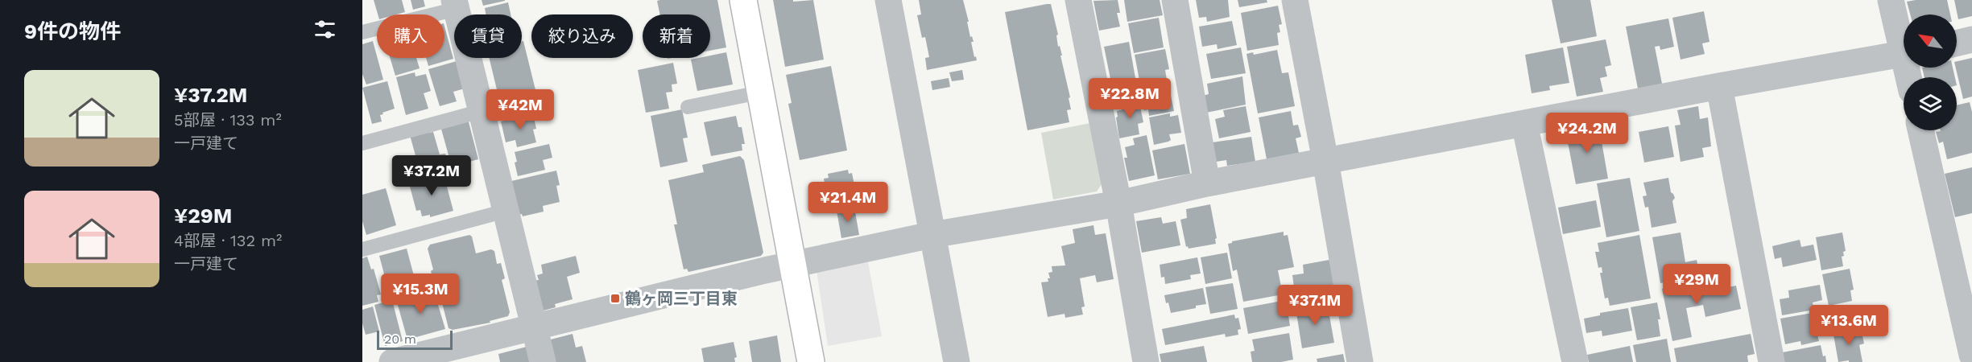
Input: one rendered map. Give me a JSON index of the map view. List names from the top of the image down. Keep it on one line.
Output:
{"places":{"transit":["鶴ヶ岡三丁目東"]},"scale_bar":"20 m","north":"top left","page":{"heading":"9件の物件","chip":["購入","賃貸","絞り込み","新着"],"list":[{"name":"¥37.2M","note":"5部屋 · 133 m² · 一戸建て"},{"name":"¥29M","note":"4部屋 · 132 m² · 一戸建て"}],"price":["¥22.8M","¥42M","¥24.2M","¥37.2M","¥21.4M","¥29M","¥15.3M","¥37.1M","¥13.6M"],"scale":"20 m"}}
